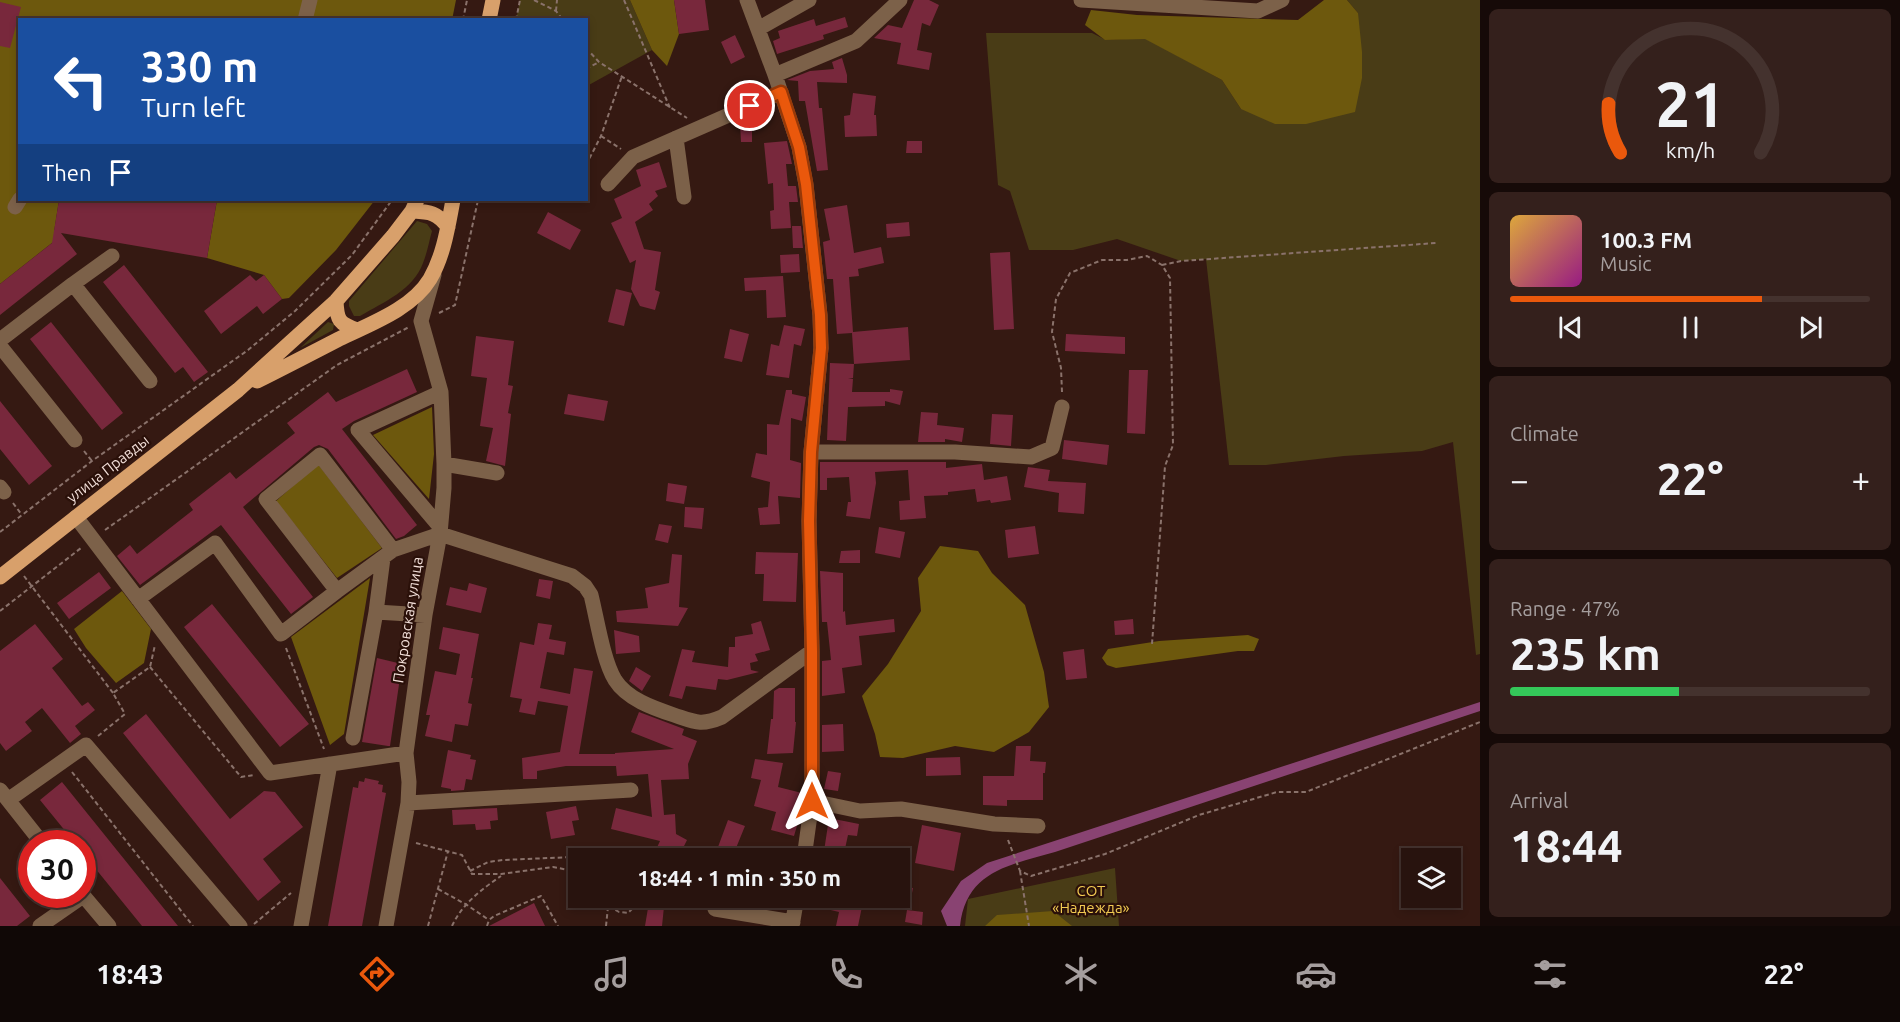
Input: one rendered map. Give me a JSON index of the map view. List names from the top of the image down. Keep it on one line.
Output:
{"streets":{"main road":["улица Правды"],"street":["Покровская улица"]},"parks":["СОТ «Надежда»"],"page":{"turn":["330 m","Turn left"],"then":"Then","song":["100.3 FM","Music"],"tile":["Climate",["Range · 47%","235 km"],["Arrival","18:44"]],"heat":["−","22°","+"],"limit":"30","trip":"18:44 · 1 min · 350 m","tabs":["18:43","22°"],"gauge":["21","km/h"]}}
